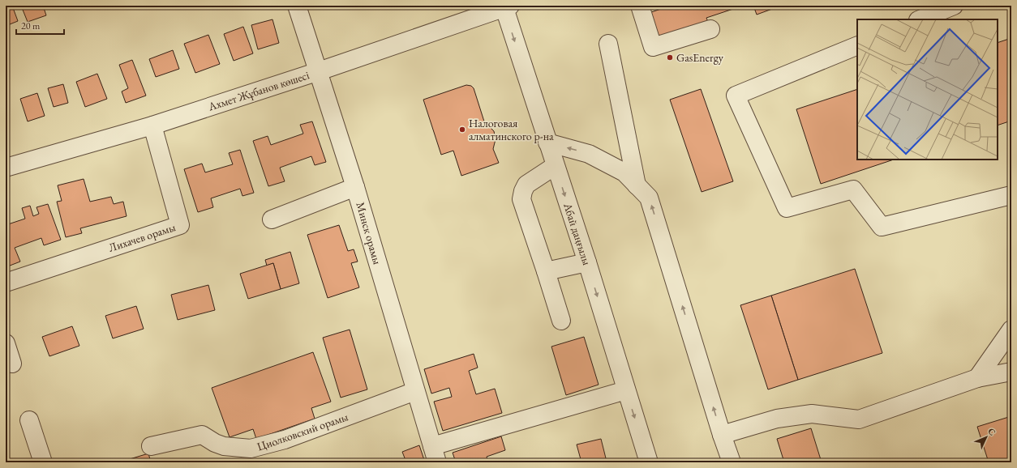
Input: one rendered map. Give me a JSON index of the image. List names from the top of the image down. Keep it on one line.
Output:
{"streets":{"street":["Ахмет Жұбанов көшесі","Минск орамы","Абай даңғылы","Лихачев орамы","Циолковский орамы"]},"crossings":[["Ахмет Жұбанов көшесі","Минск орамы"],["Ахмет Жұбанов көшесі","Абай даңғылы"],["Ахмет Жұбанов көшесі","Лихачев орамы"],["Минск орамы","Циолковский орамы"]],"places":["GasEnergy","Налоговая алматинского р-на"],"scale_bar":"20 m","north":"top right"}
